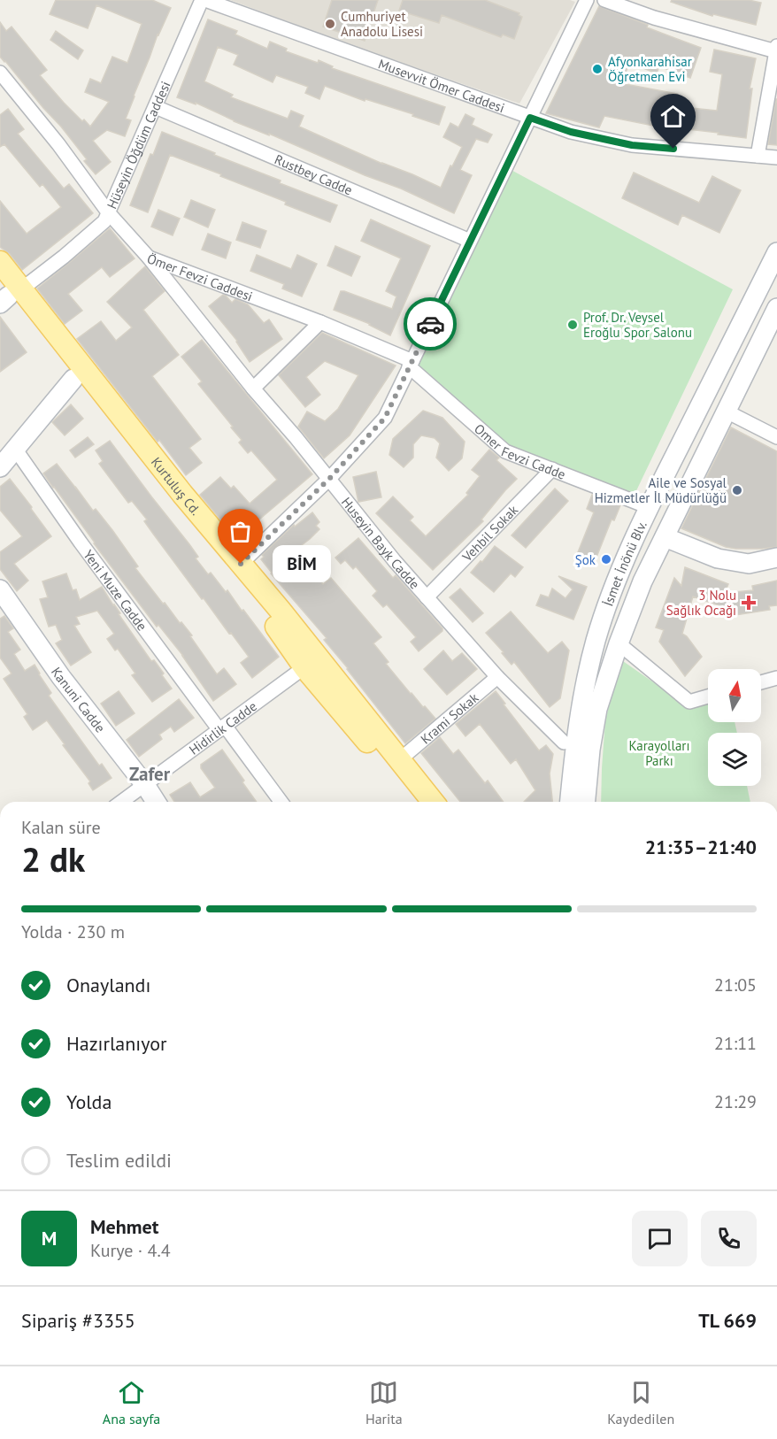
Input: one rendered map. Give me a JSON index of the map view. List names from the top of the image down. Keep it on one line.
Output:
{"streets":{"main road":["Kurtuluş Cd.","İsmet İnönü Blv.","Kanuni Cadde"],"street":["Musevvit Ömer Caddesi","Hüseyin Öğdüm Caddesi","Rustbey Cadde","Ömer Fevzi Caddesi","Omer Fevzi Cadde","Vehbil Sokak","Huseyin Bayk Cadde","Yeni Muze Cadde","Krami Sokak","Hidirlik Cadde"]},"crossings":[["Musevvit Ömer Caddesi","Hüseyin Öğdüm Caddesi"],["Hüseyin Öğdüm Caddesi","Rustbey Cadde"],["Hüseyin Öğdüm Caddesi","Ömer Fevzi Caddesi"],["Hüseyin Öğdüm Caddesi","Kurtuluş Cd."],["Ömer Fevzi Caddesi","Omer Fevzi Cadde"],["Ömer Fevzi Caddesi","Huseyin Bayk Cadde"],["Omer Fevzi Cadde","Vehbil Sokak"],["Omer Fevzi Cadde","İsmet İnönü Blv."],["Kurtuluş Cd.","Krami Sokak"],["Kurtuluş Cd.","Hidirlik Cadde"],["Vehbil Sokak","Huseyin Bayk Cadde"],["Huseyin Bayk Cadde","Krami Sokak"],["Yeni Muze Cadde","Hidirlik Cadde"],["Kanuni Cadde","Hidirlik Cadde"]],"districts":["Zafer"],"parks":["Karayolları Parkı"],"places":{"other":["Cumhuriyet Anadolu Lisesi","Afyonkarahisar Öğretmen Evi","Prof. Dr. Veysel Eroğlu Spor Salonu","Aile ve Sosyal Hizmetler İl Müdürlüğü","Şok","BİM"],"health":["3 Nolu Sağlık Ocağı"]},"north":"top","page":{"bubble":"BİM","heading":["2 dk","Kalan süre","21:35–21:40"],"panel":["Mehmet","Kurye · 4.4","Sipariş #3355","TL 669"],"bar":"Yolda · 230 m","list":[["Onaylandı","21:05"],["Hazırlanıyor","21:11"],["Yolda","21:29"],"Teslim edildi"],"round":"M","tabs":["Ana sayfa","Harita","Kaydedilen"]}}
